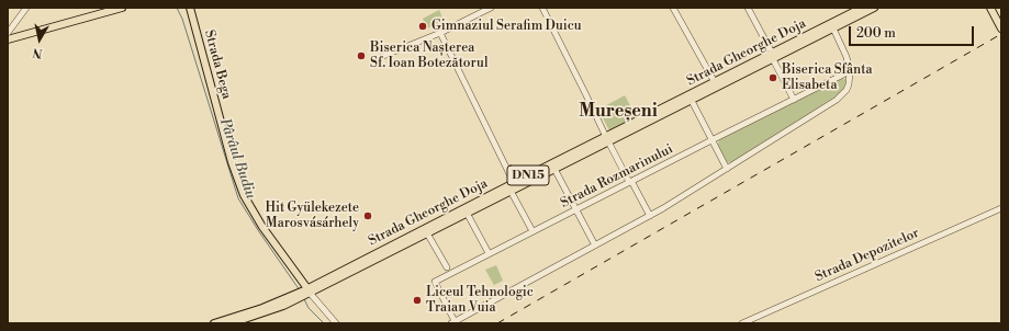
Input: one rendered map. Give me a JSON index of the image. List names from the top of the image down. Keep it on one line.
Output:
{"streets":{"main road":["Strada Gheorghe Doja","Strada Bega","DN15"],"street":["Strada Rozmarinului","Strada Depozitelor"]},"crossings":[["Strada Gheorghe Doja","Strada Bega"]],"districts":["Mureșeni"],"water":["Pârâul Budiu"],"places":["Gimnaziul Serafim Duicu","Biserica Nașterea Sf. Ioan Botezătorul","Biserica Sfânta Elisabeta","Hit Gyülekezete Marosvásárhely","Liceul Tehnologic Traian Vuia"],"scale_bar":"200 m","north":"bottom"}
